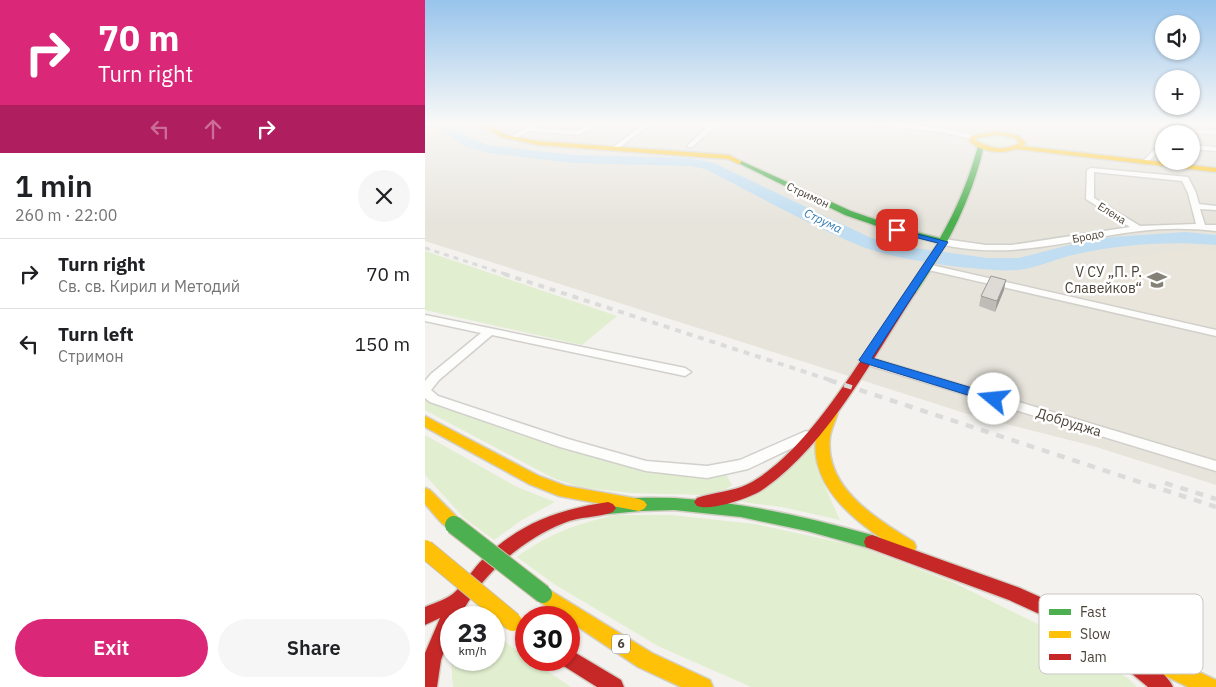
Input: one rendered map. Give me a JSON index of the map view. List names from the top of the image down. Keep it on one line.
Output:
{"streets":{"main road":["Стримон","6"],"street":["Елена","Бродо","Добруджа"]},"crossings":[["Стримон","Бродо"],["Елена","Бродо"]],"water":["Струма"],"places":{"school or university":["V СУ „П. Р. Славейков“"]},"legend":["Fast","Slow","Jam"],"page":{"turn":["70 m","Turn right"],"map_buttons":["+","−"],"heading":["1 min","260 m · 22:00"],"list":[{"name":"Turn right","note":"Св. св. Кирил и Методий","value":"70 m"},{"name":"Turn left","note":"Стримон","value":"150 m"}],"speed":"23 km/h","limit":"30","buttons":["Exit","Share"]}}
